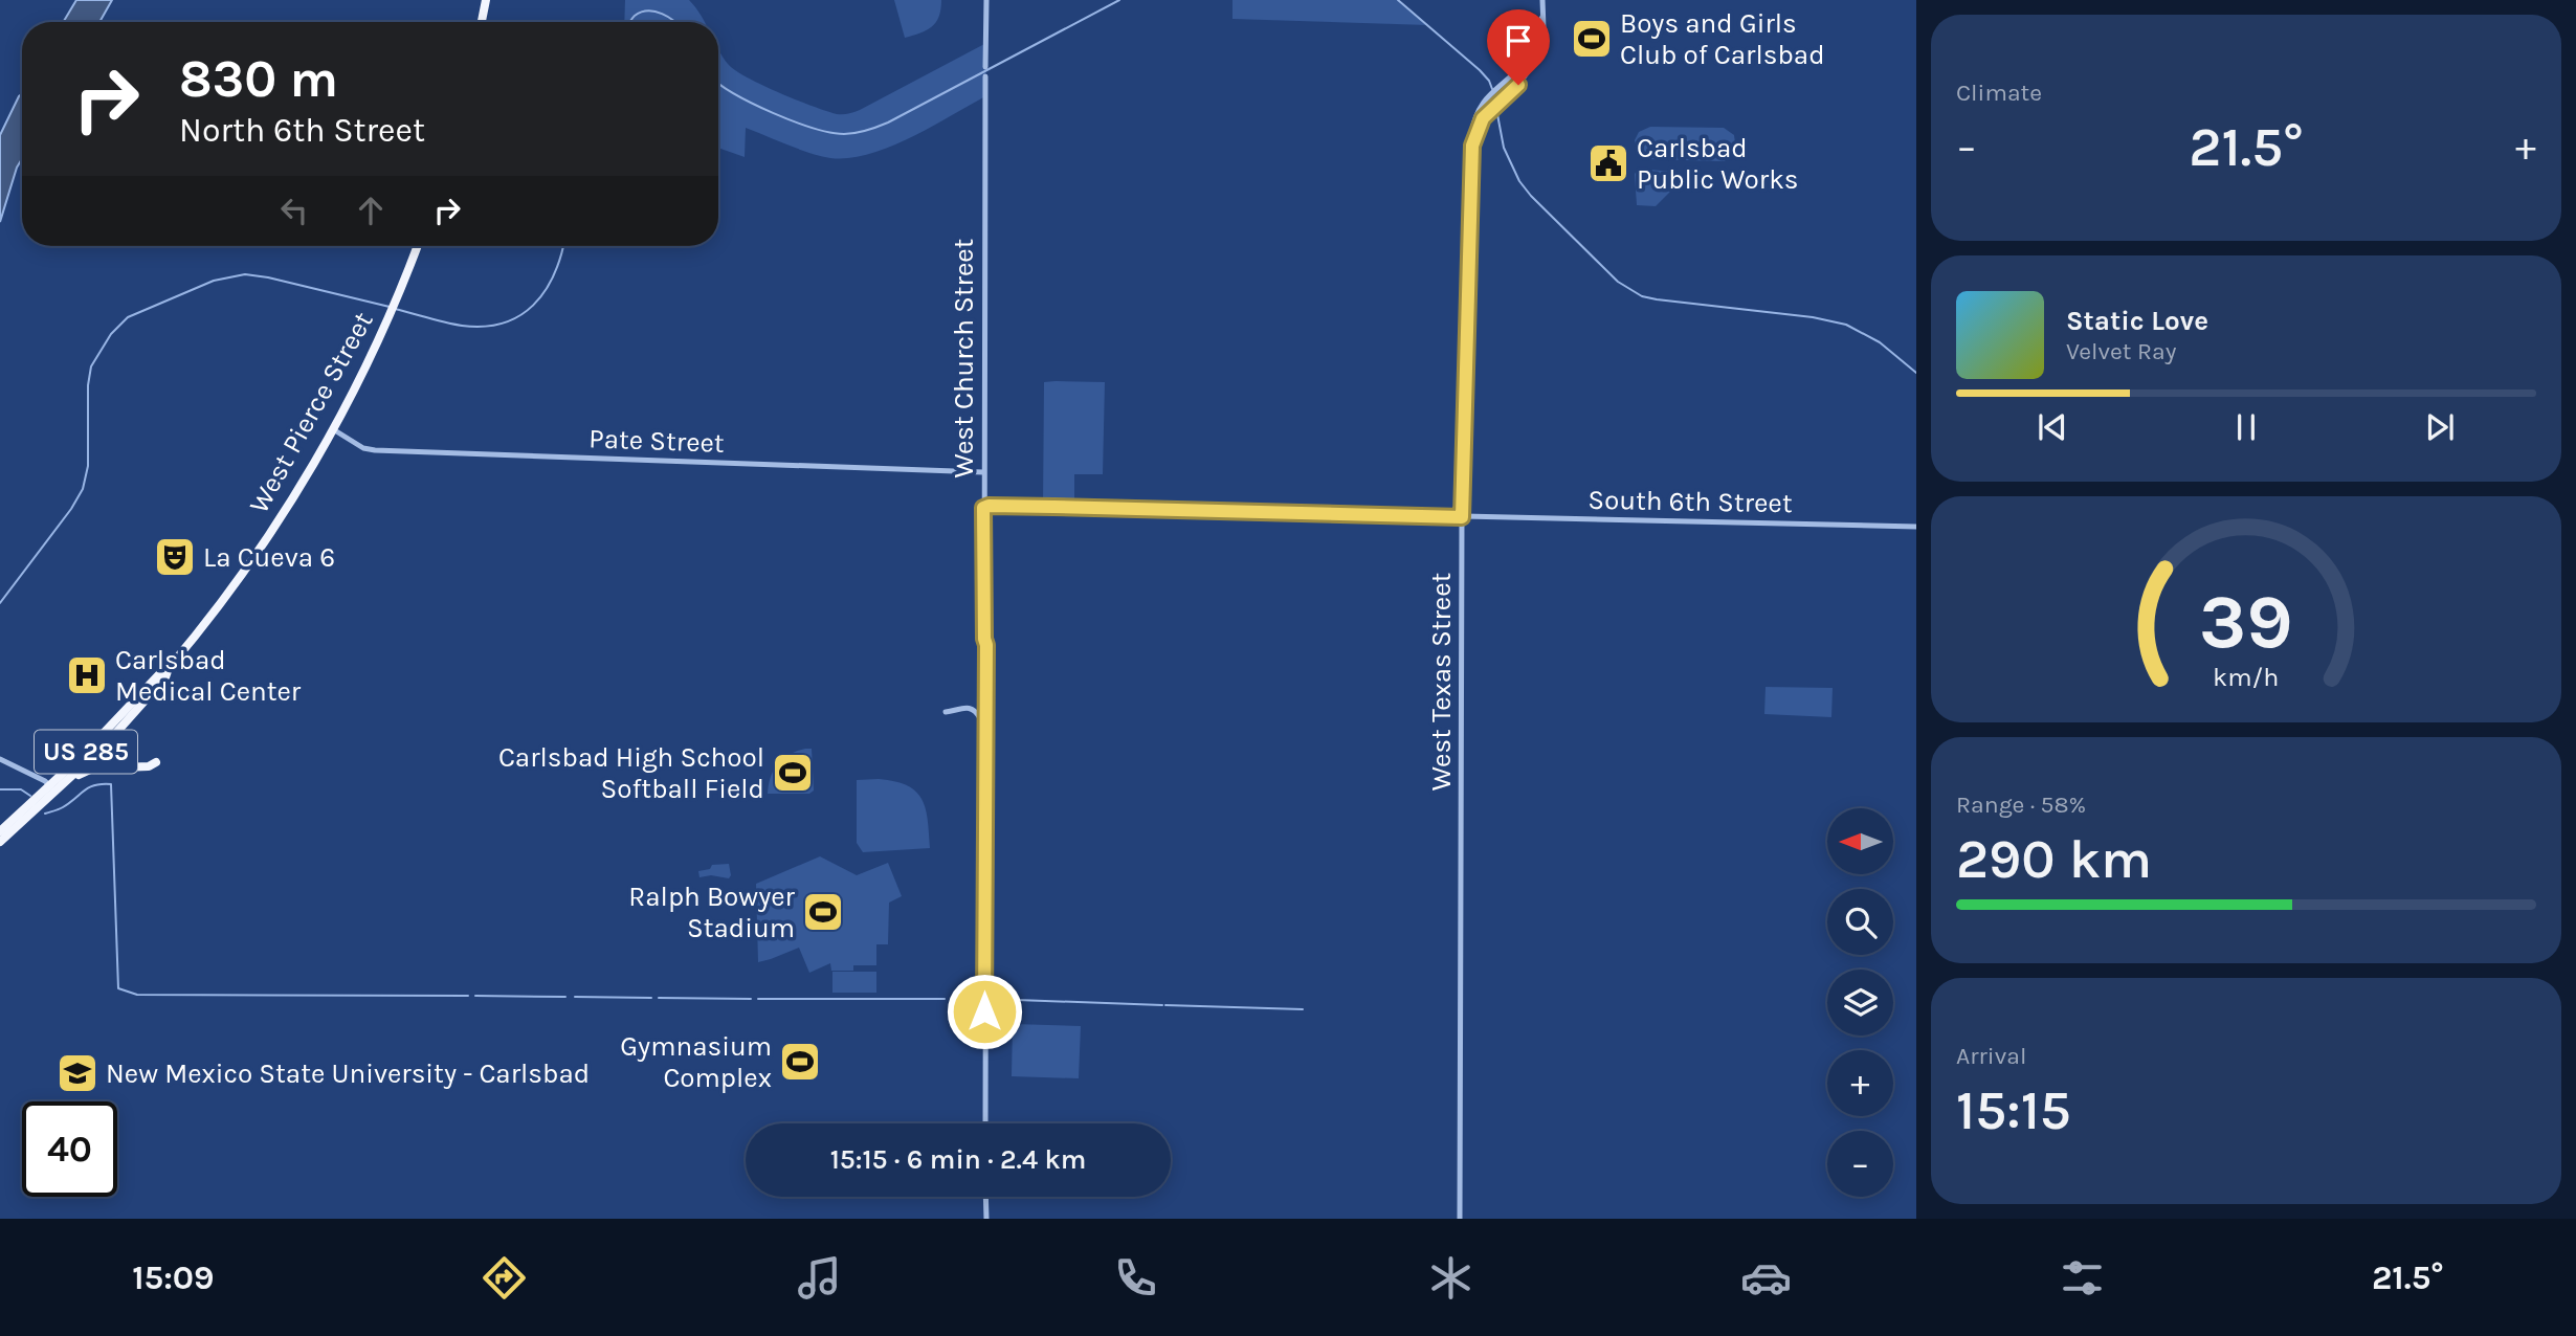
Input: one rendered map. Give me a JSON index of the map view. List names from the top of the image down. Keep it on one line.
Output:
{"streets":{"highway":["West Pierce Street","US 285"],"street":["West Church Street","Pate Street","South 6th Street","West Texas Street"]},"crossings":[["West Church Street","Pate Street"],["West Church Street","South 6th Street"],["West Pierce Street","Pate Street"],["South 6th Street","West Texas Street"]],"places":{"sports":["Boys and Girls Club of Carlsbad","Carlsbad High School Softball Field","Ralph Bowyer Stadium","Gymnasium Complex"],"public building":["Carlsbad Public Works"],"theatre":["La Cueva 6"],"hospital":["Carlsbad Medical Center"],"school or university":["New Mexico State University - Carlsbad"]},"north":"left","page":{"tile":["Climate",["Range · 58%","290 km"],["Arrival","15:15"]],"turn":["830 m","North 6th Street"],"heat":["−","21.5°","+"],"song":["Static Love","Velvet Ray"],"map_buttons":["+","−"],"limit":"40","trip":"15:15 · 6 min · 2.4 km","tabs":["15:09","21.5°"],"gauge":["39","km/h"]}}
